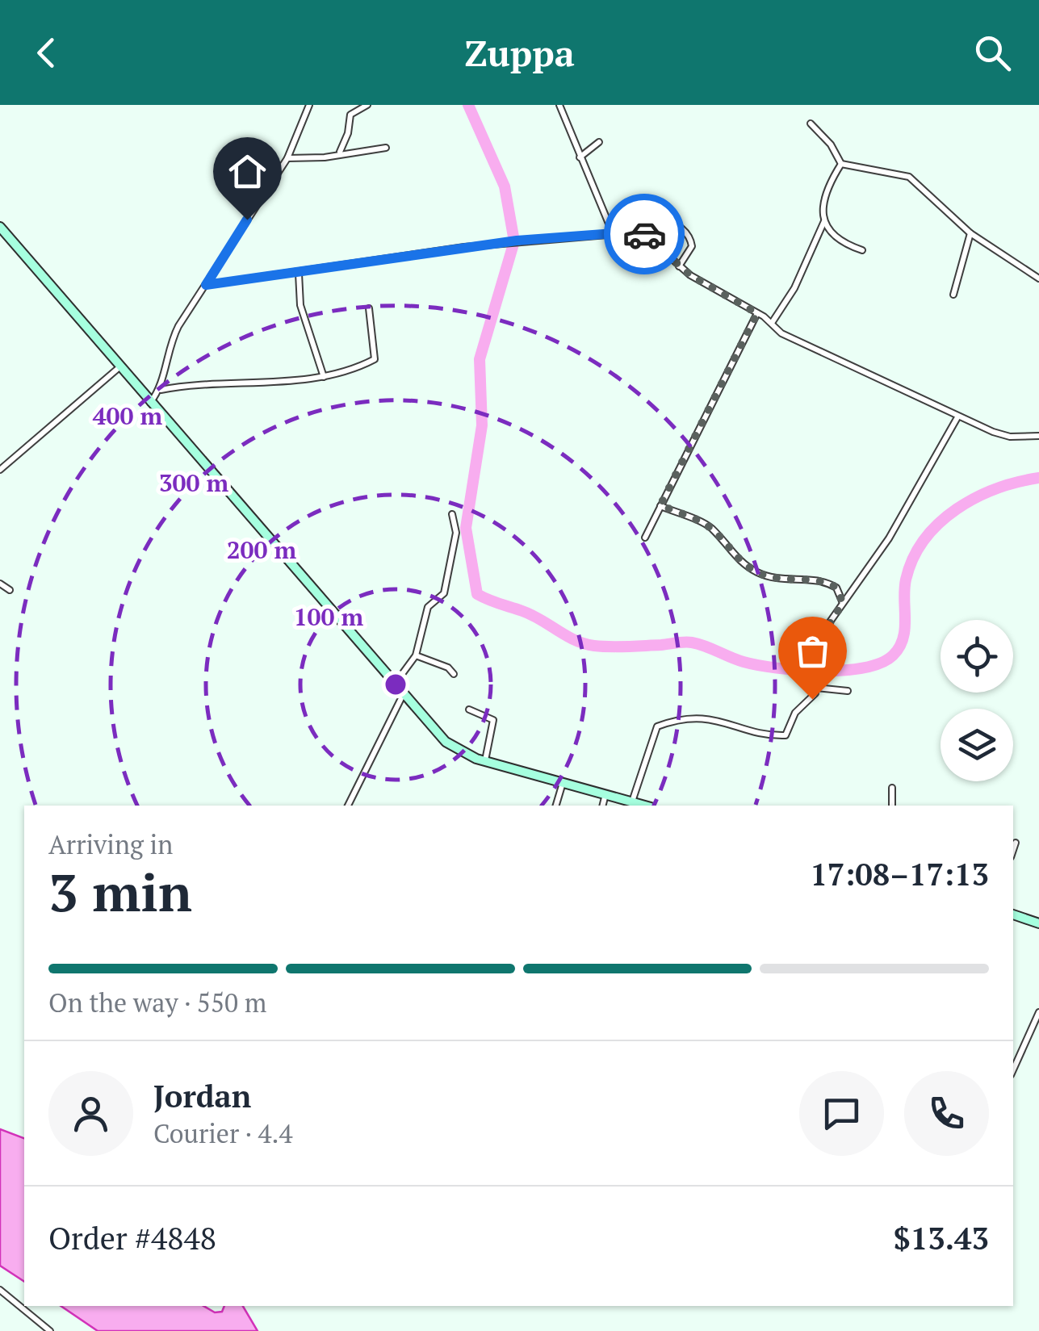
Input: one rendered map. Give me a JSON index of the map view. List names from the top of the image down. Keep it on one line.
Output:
{"page":{"header":"Zuppa","heading":["3 min","Arriving in","17:08–17:13"],"panel":["Jordan","Courier · 4.4","Order #4848","$13.43"],"bar":"On the way · 550 m"},"rings":["400 m","300 m","200 m","100 m"]}
